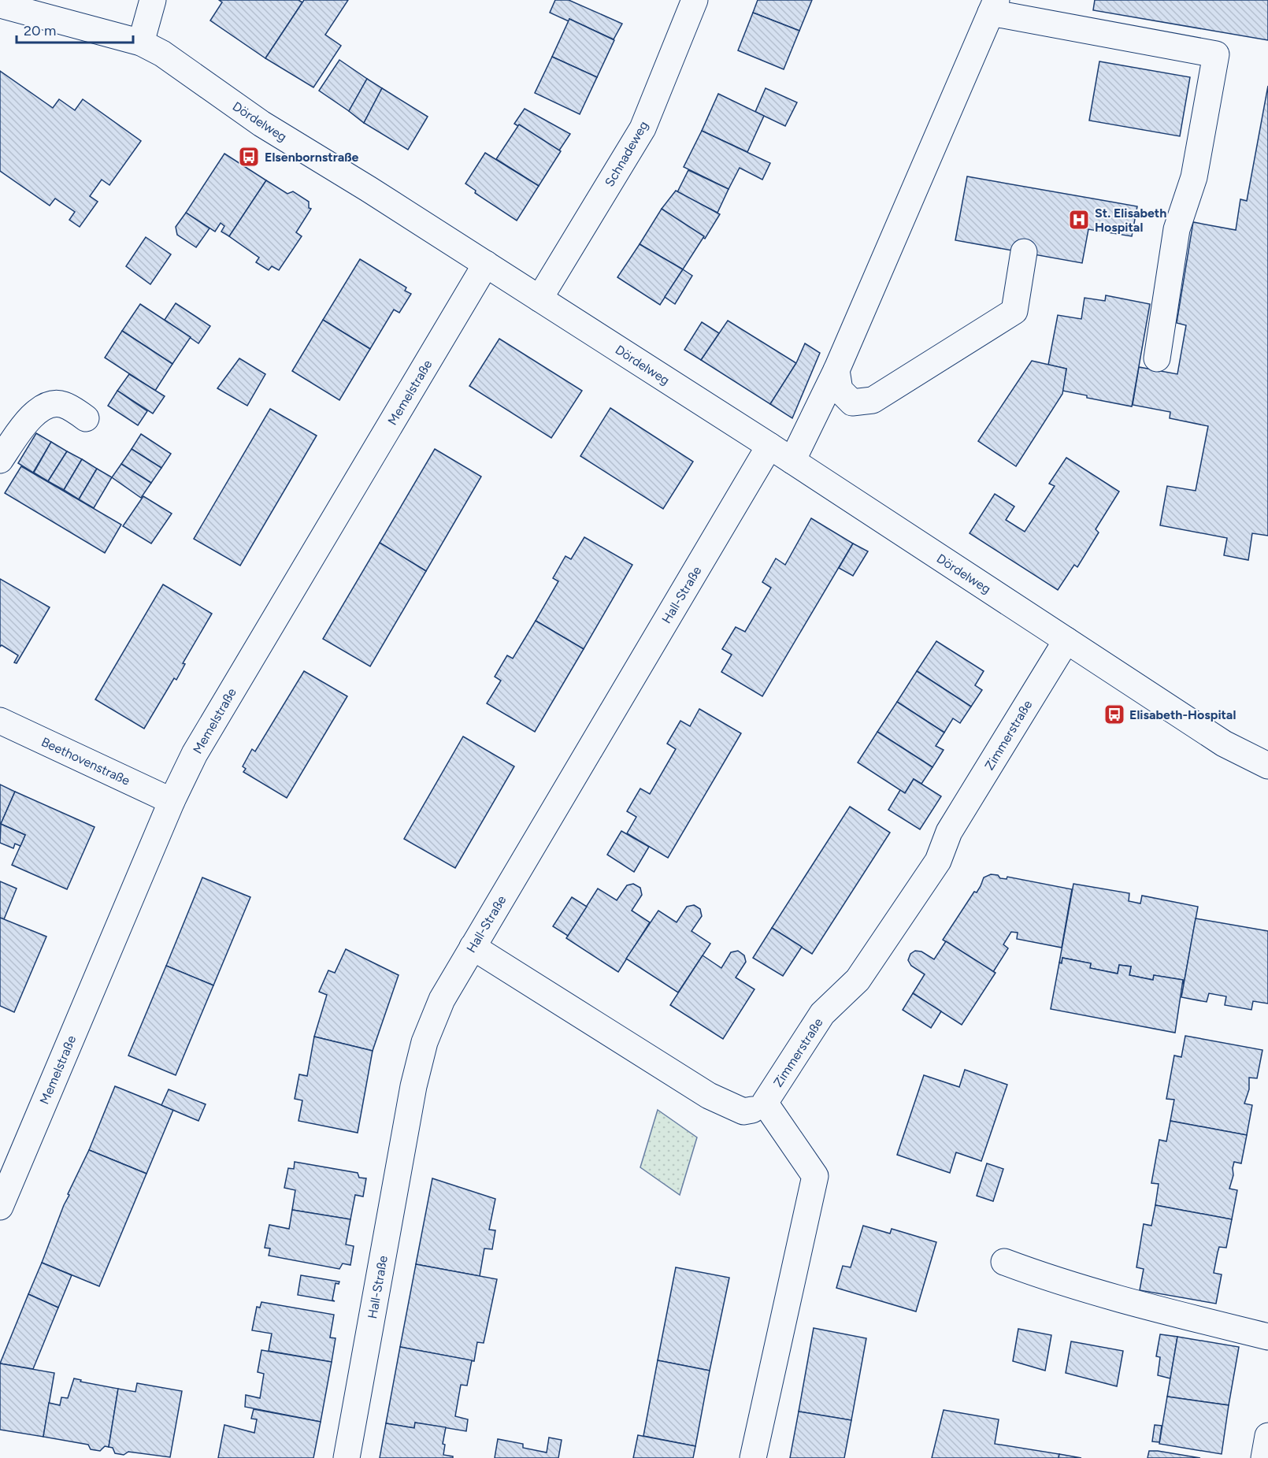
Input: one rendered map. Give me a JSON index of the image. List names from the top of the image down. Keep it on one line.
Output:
{"streets":{"street":["Dördelweg","Schnadeweg","Memelstraße","Hall-Straße","Zimmerstraße","Beethovenstraße"]},"crossings":[["Dördelweg","Schnadeweg"],["Dördelweg","Memelstraße"],["Dördelweg","Hall-Straße"],["Dördelweg","Zimmerstraße"],["Memelstraße","Beethovenstraße"]],"places":{"bus stop":["Elsenbornstraße","Elisabeth-Hospital"],"hospital":["St. Elisabeth Hospital"]},"scale_bar":"20 m"}
